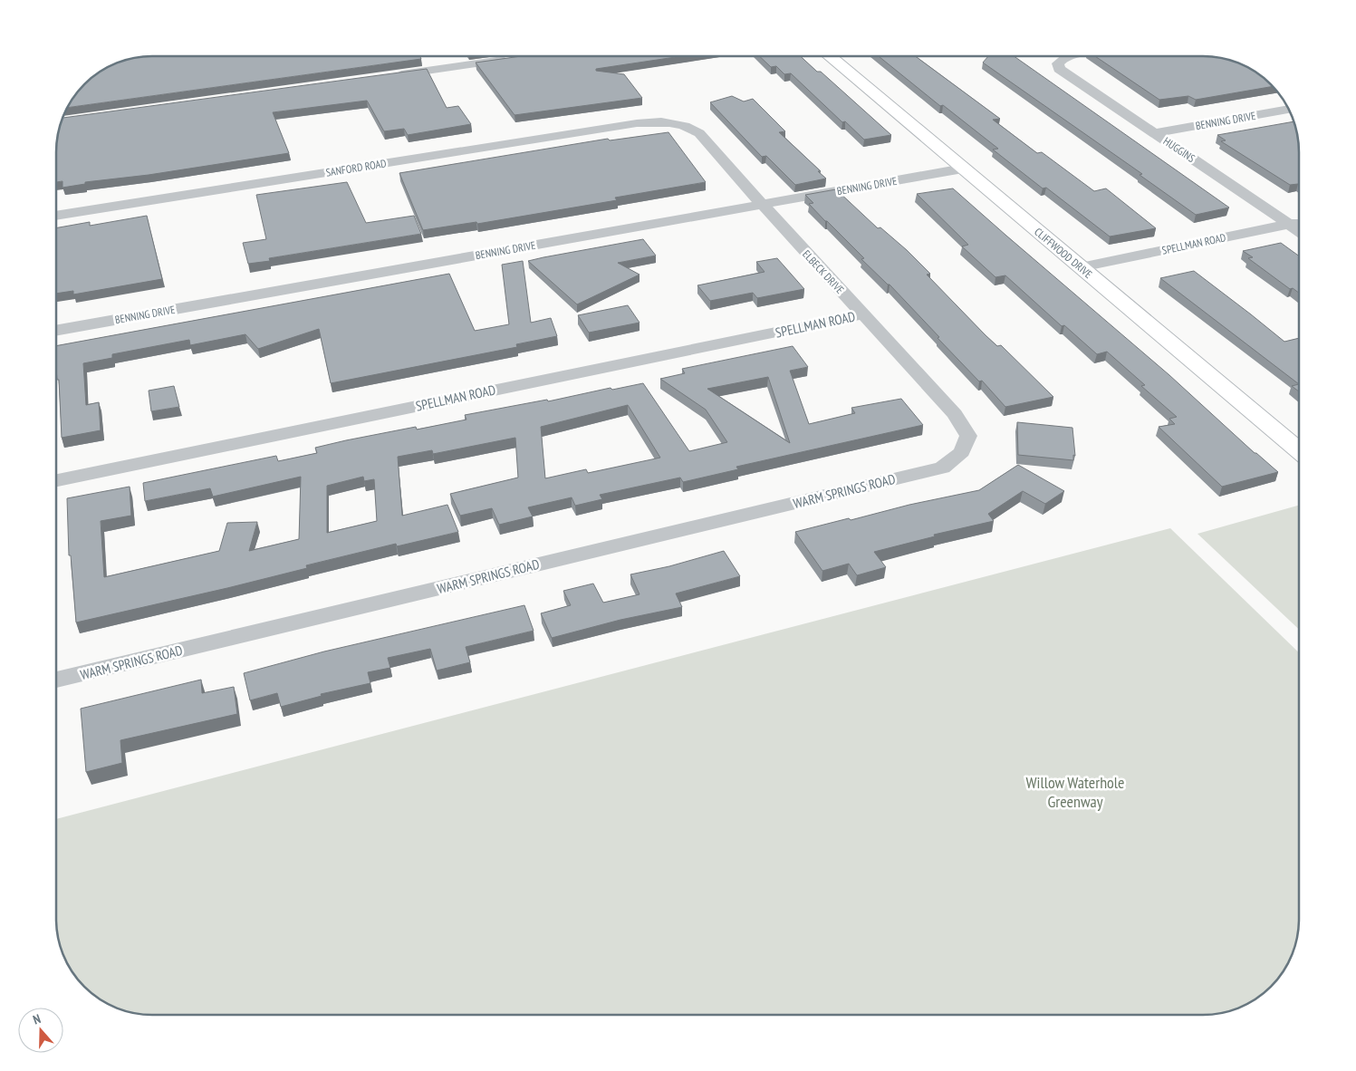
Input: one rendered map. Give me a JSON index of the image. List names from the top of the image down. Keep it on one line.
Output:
{"streets":{"street":["BENNING DRIVE","HUGGINS","SANFORD ROAD","SPELLMAN ROAD","CLIFFWOOD DRIVE","ELBECK DRIVE","WARM SPRINGS ROAD"]},"crossings":[["BENNING DRIVE","HUGGINS"],["BENNING DRIVE","CLIFFWOOD DRIVE"],["BENNING DRIVE","ELBECK DRIVE"],["HUGGINS","SPELLMAN ROAD"],["SANFORD ROAD","ELBECK DRIVE"],["SPELLMAN ROAD","CLIFFWOOD DRIVE"],["SPELLMAN ROAD","ELBECK DRIVE"],["ELBECK DRIVE","WARM SPRINGS ROAD"]],"parks":["Willow Waterhole Greenway"],"north":"top"}
